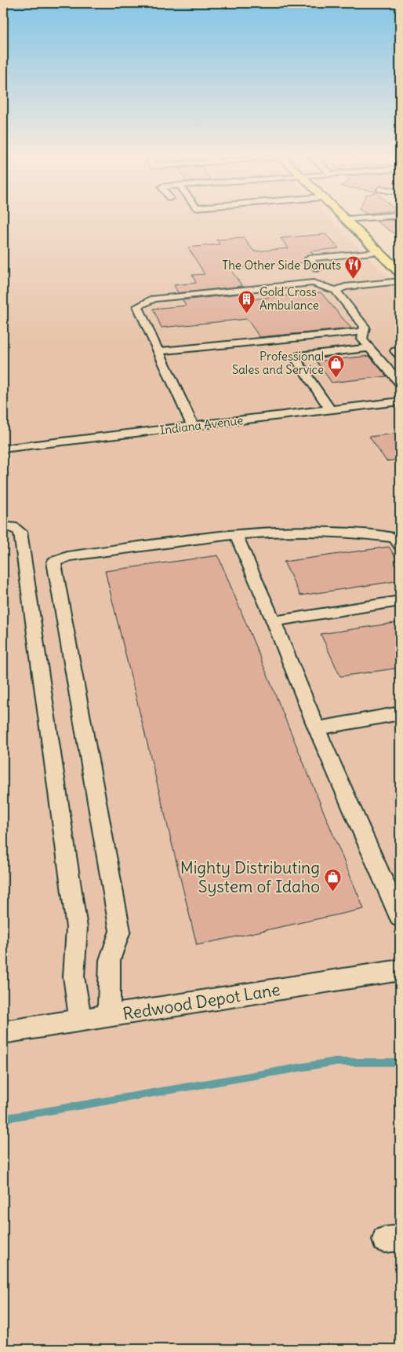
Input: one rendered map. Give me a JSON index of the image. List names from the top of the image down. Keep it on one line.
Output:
{"streets":{"street":["Indiana Avenue","Redwood Depot Lane"]},"places":{"restaurant":["The Other Side Donuts"],"building":["Gold Cross Ambulance"],"shop":["Professional Sales and Service","Mighty Distributing System of Idaho"]}}
